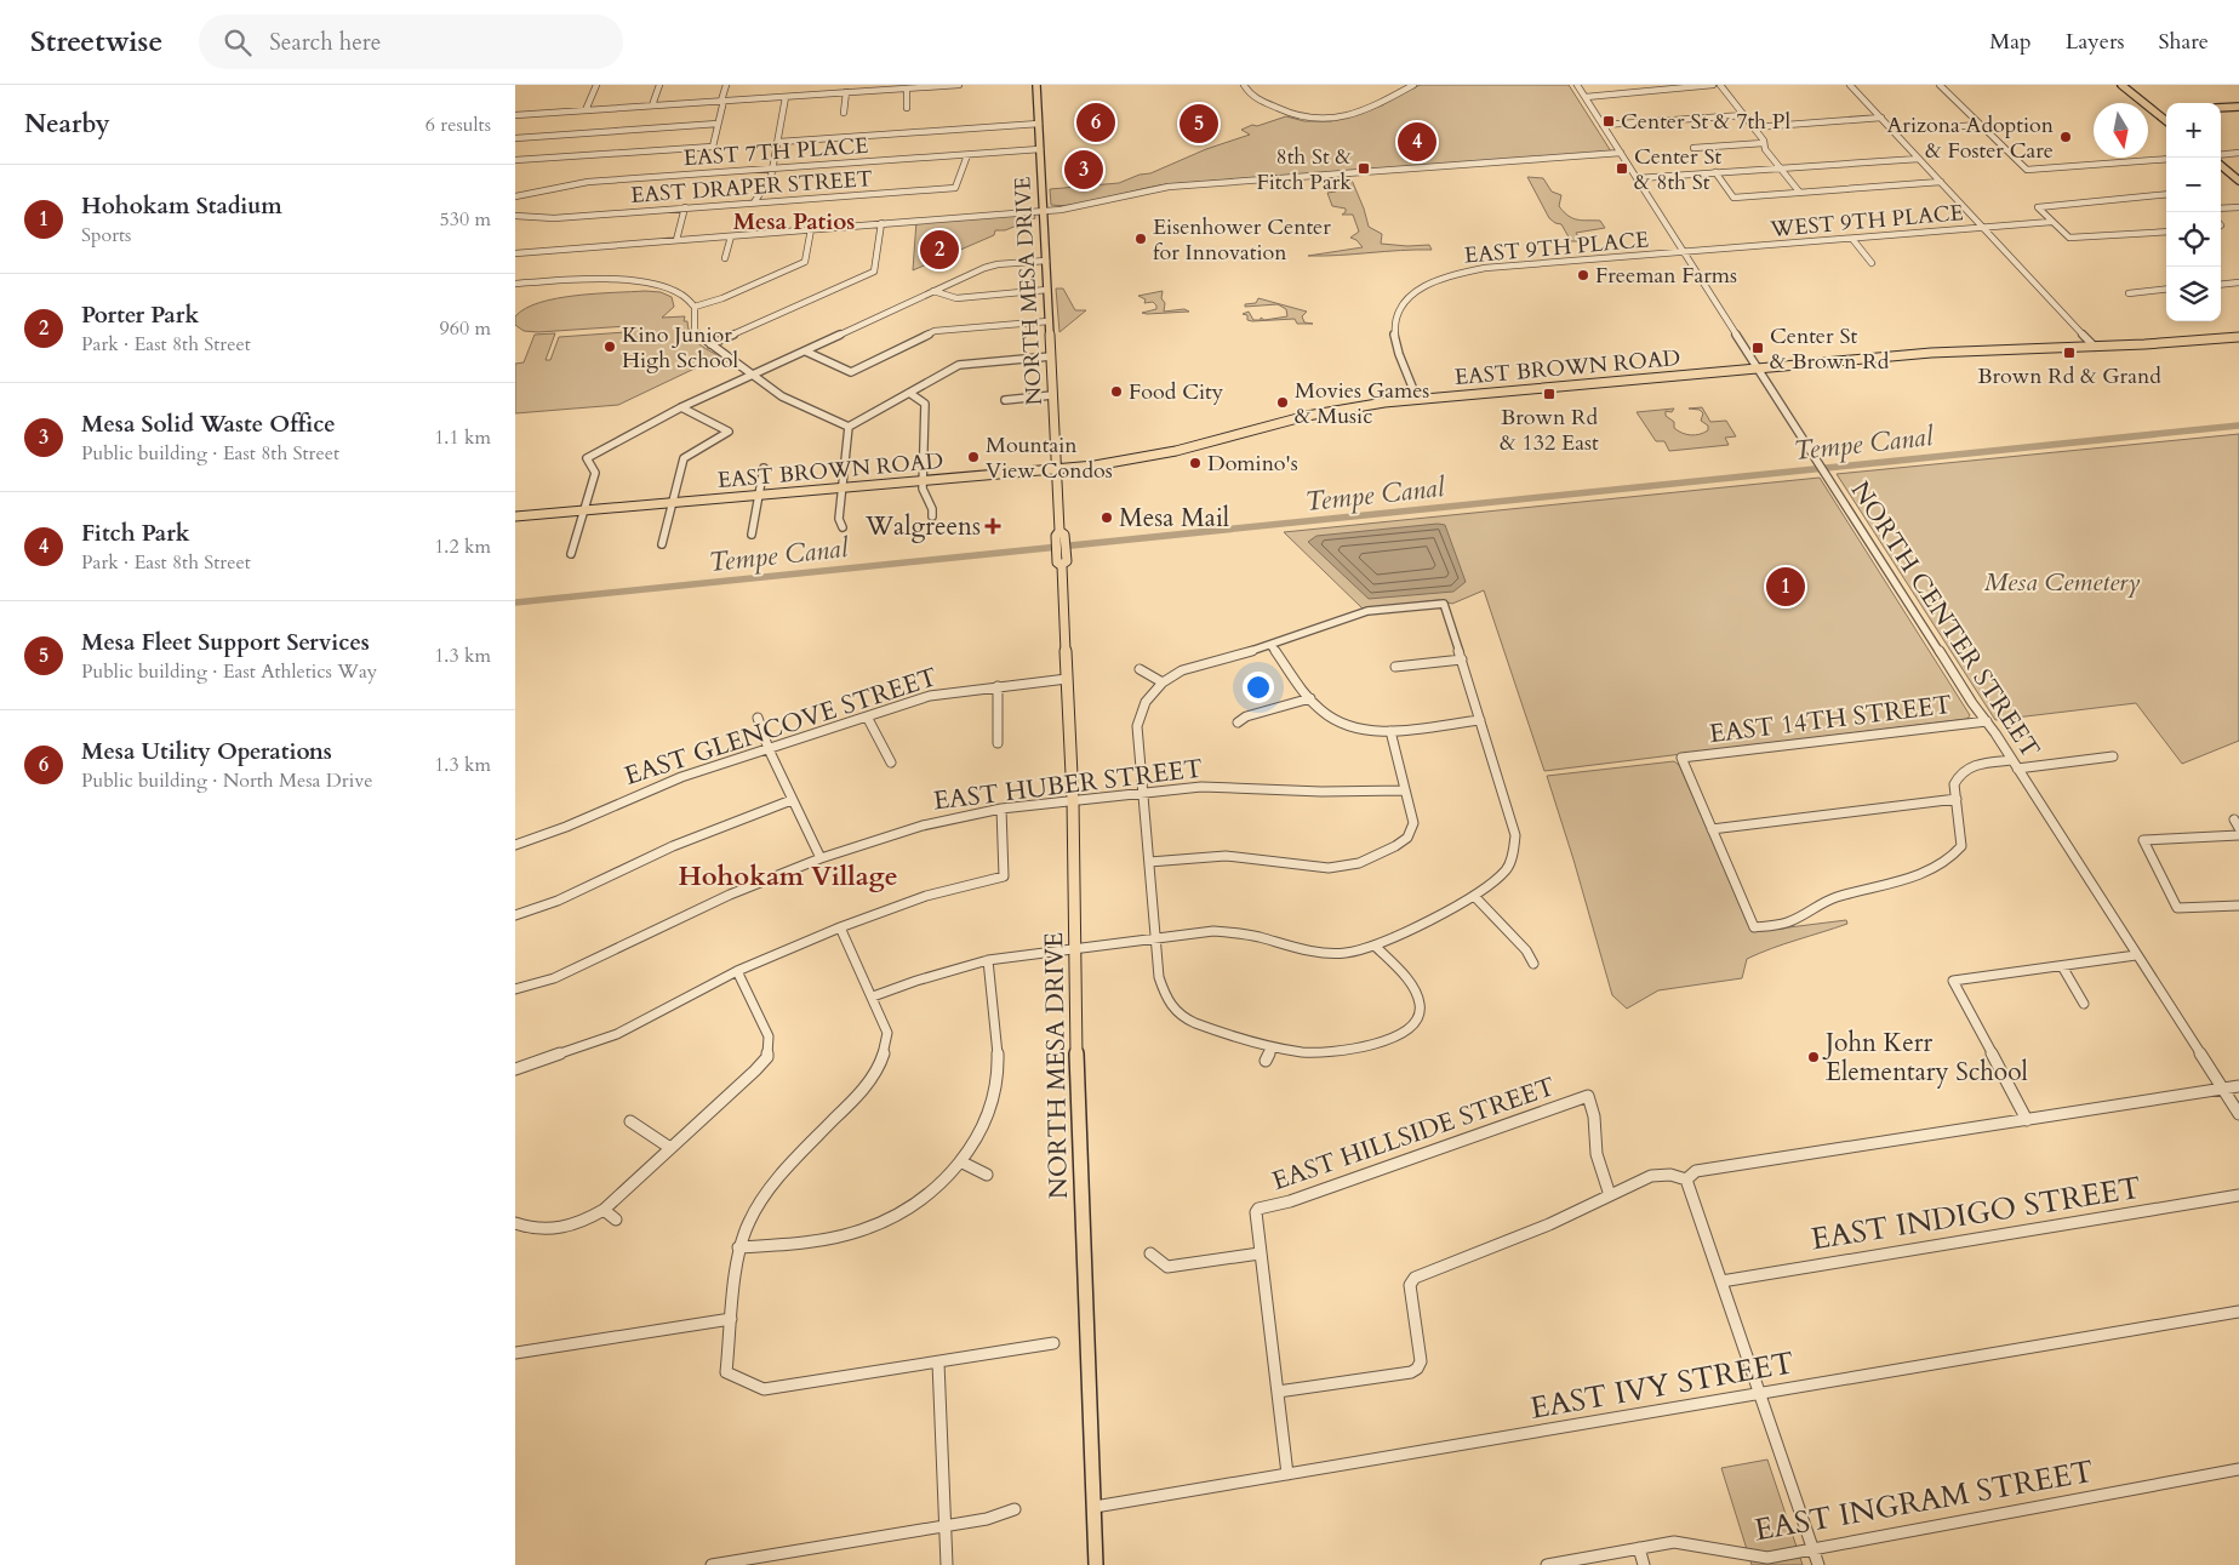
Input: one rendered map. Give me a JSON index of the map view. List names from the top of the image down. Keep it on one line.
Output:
{"streets":{"main road":["NORTH MESA DRIVE","EAST BROWN ROAD"],"street":["EAST 7TH PLACE","EAST DRAPER STREET","WEST 9TH PLACE","EAST 9TH PLACE","NORTH CENTER STREET","EAST 14TH STREET","EAST GLENCOVE STREET","EAST HUBER STREET","EAST HILLSIDE STREET","EAST INDIGO STREET","EAST IVY STREET","EAST INGRAM STREET"]},"crossings":[["EAST 7TH PLACE","EAST DRAPER STREET"],["EAST 7TH PLACE","NORTH MESA DRIVE"],["WEST 9TH PLACE","EAST 9TH PLACE"],["WEST 9TH PLACE","NORTH CENTER STREET"],["EAST 9TH PLACE","EAST BROWN ROAD"],["EAST 9TH PLACE","NORTH CENTER STREET"],["NORTH MESA DRIVE","EAST BROWN ROAD"],["NORTH MESA DRIVE","EAST GLENCOVE STREET"],["NORTH MESA DRIVE","EAST HUBER STREET"],["NORTH MESA DRIVE","EAST IVY STREET"],["EAST BROWN ROAD","NORTH CENTER STREET"],["NORTH CENTER STREET","EAST 14TH STREET"]],"districts":["Mesa Patios","Hohokam Village"],"water":["Tempe Canal"],"parks":["Mesa Cemetery"],"places":{"transit":["Center St & 7th Pl","8th St & Fitch Park","Center St & 8th St","Center St & Brown Rd","Brown Rd & Grand","Brown Rd & 132 East"],"other":["Arizona Adoption & Foster Care","Eisenhower Center for Innovation","Freeman Farms","Kino Junior High School","Food City","Movies Games & Music","Mountain View Condos","Domino's","Mesa Mail","John Kerr Elementary School"],"health":["Walgreens"]},"north":"bottom","page":{"header":"Streetwise","search":"Search here","nav":["Map","Layers","Share"],"heading":["Nearby","6 results"],"pins":["6","5","4","3","2","1"],"map_buttons":["+","−"],"list":[{"mark":"1","name":"Hohokam Stadium","note":"Sports","value":"530 m"},{"mark":"2","name":"Porter Park","note":"Park · East 8th Street","value":"960 m"},{"mark":"3","name":"Mesa Solid Waste Office","note":"Public building · East 8th Street","value":"1.1 km"},{"mark":"4","name":"Fitch Park","note":"Park · East 8th Street","value":"1.2 km"},{"mark":"5","name":"Mesa Fleet Support Services","note":"Public building · East Athletics Way","value":"1.3 km"},{"mark":"6","name":"Mesa Utility Operations","note":"Public building · North Mesa Drive","value":"1.3 km"}]}}
